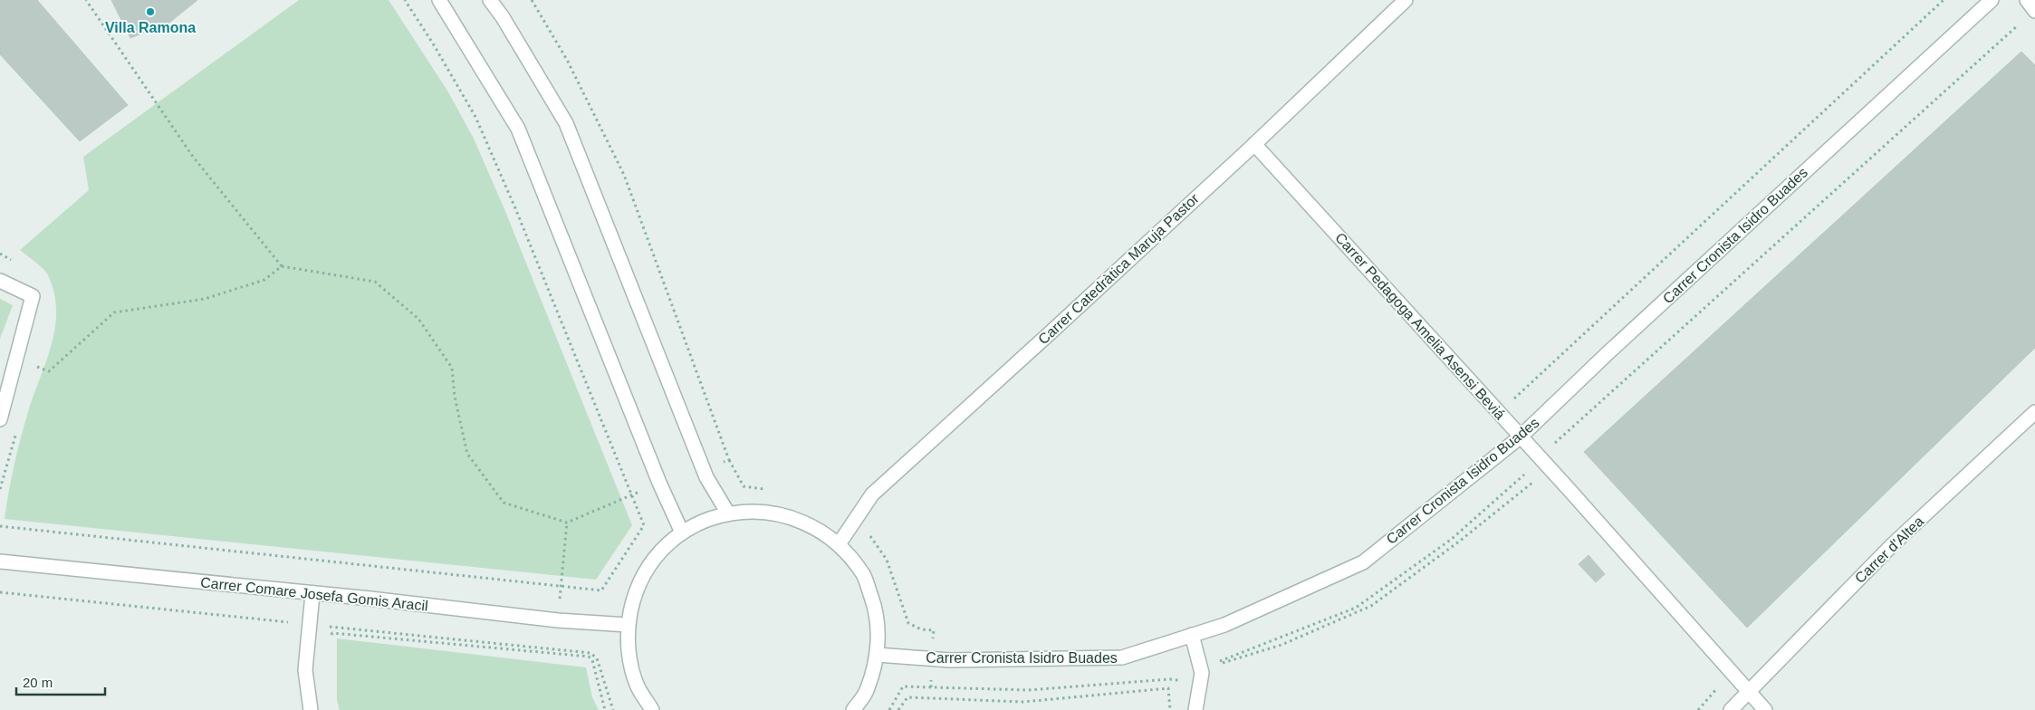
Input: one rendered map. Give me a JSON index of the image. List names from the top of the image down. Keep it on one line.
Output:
{"streets":{"street":["Carrer Cronista Isidro Buades","Carrer Catedràtica Maruja Pastor","Carrer Pedagoga Amelia Asensi Beviá","Carrer d'Altea","Carrer Comare Josefa Gomis Aracil"]},"crossings":[["Carrer Cronista Isidro Buades","Carrer Pedagoga Amelia Asensi Beviá"],["Carrer Catedràtica Maruja Pastor","Carrer Pedagoga Amelia Asensi Beviá"],["Carrer Pedagoga Amelia Asensi Beviá","Carrer d'Altea"]],"places":["Villa Ramona"],"scale_bar":"20 m"}
